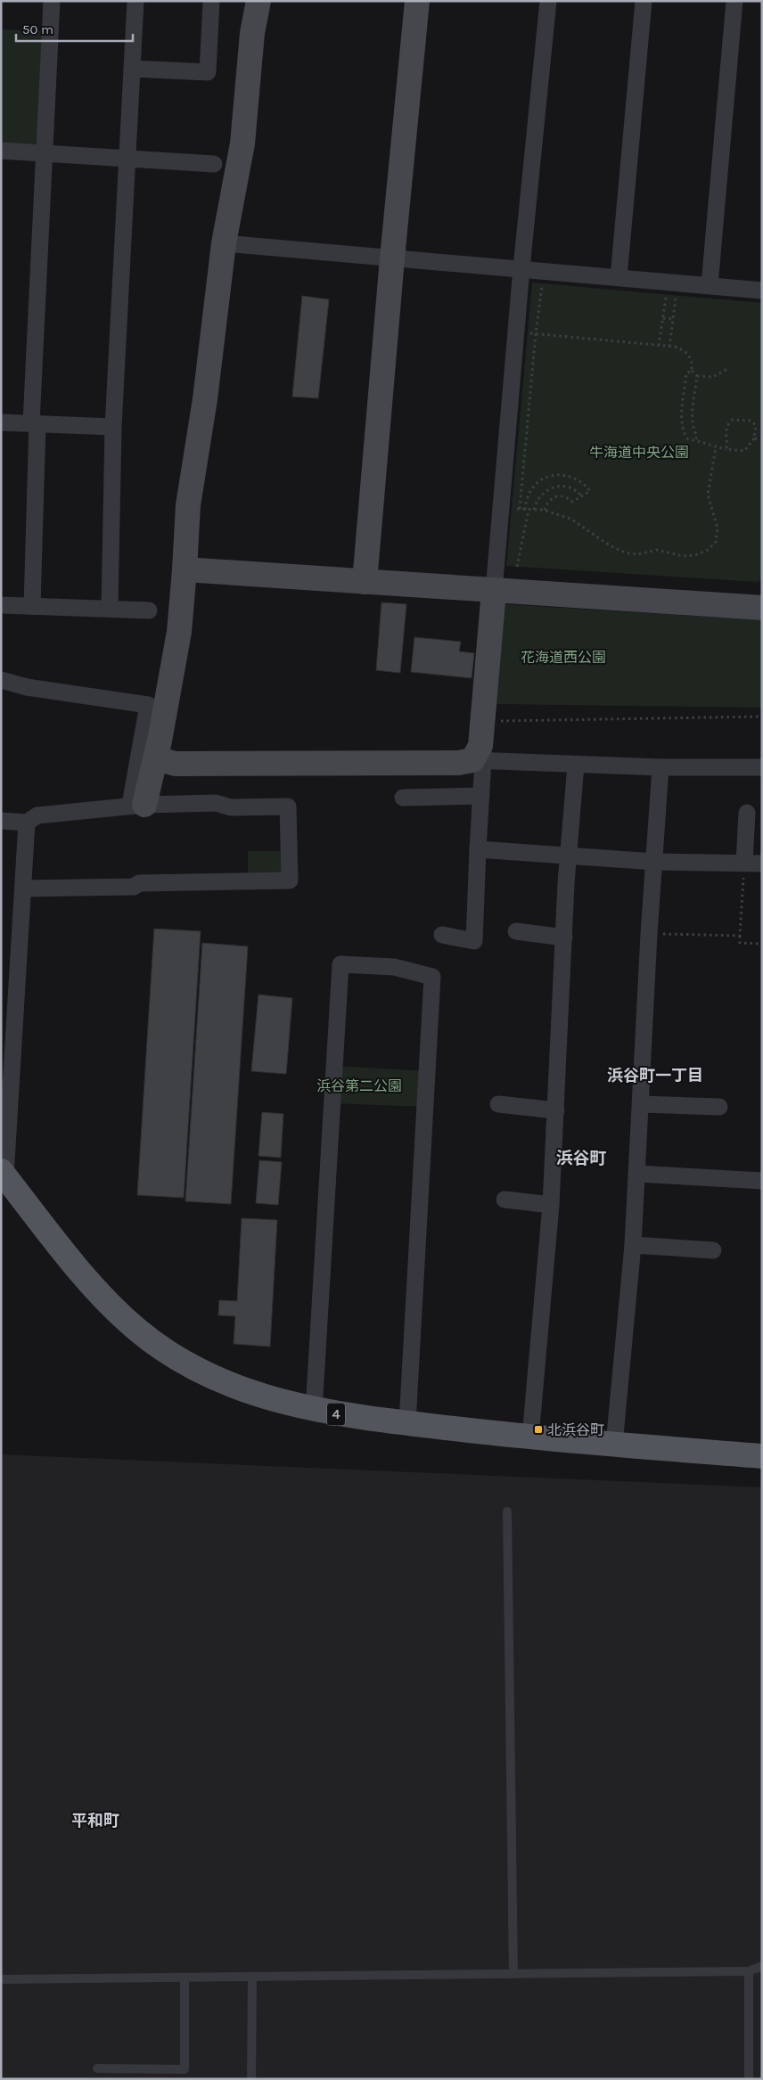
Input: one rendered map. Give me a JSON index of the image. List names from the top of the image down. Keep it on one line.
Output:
{"streets":{"main road":["4"]},"districts":["浜谷町一丁目","浜谷町","平和町"],"parks":["牛海道中央公園","花海道西公園","浜谷第二公園"],"places":{"transit":["北浜谷町"]},"scale_bar":"50 m"}
